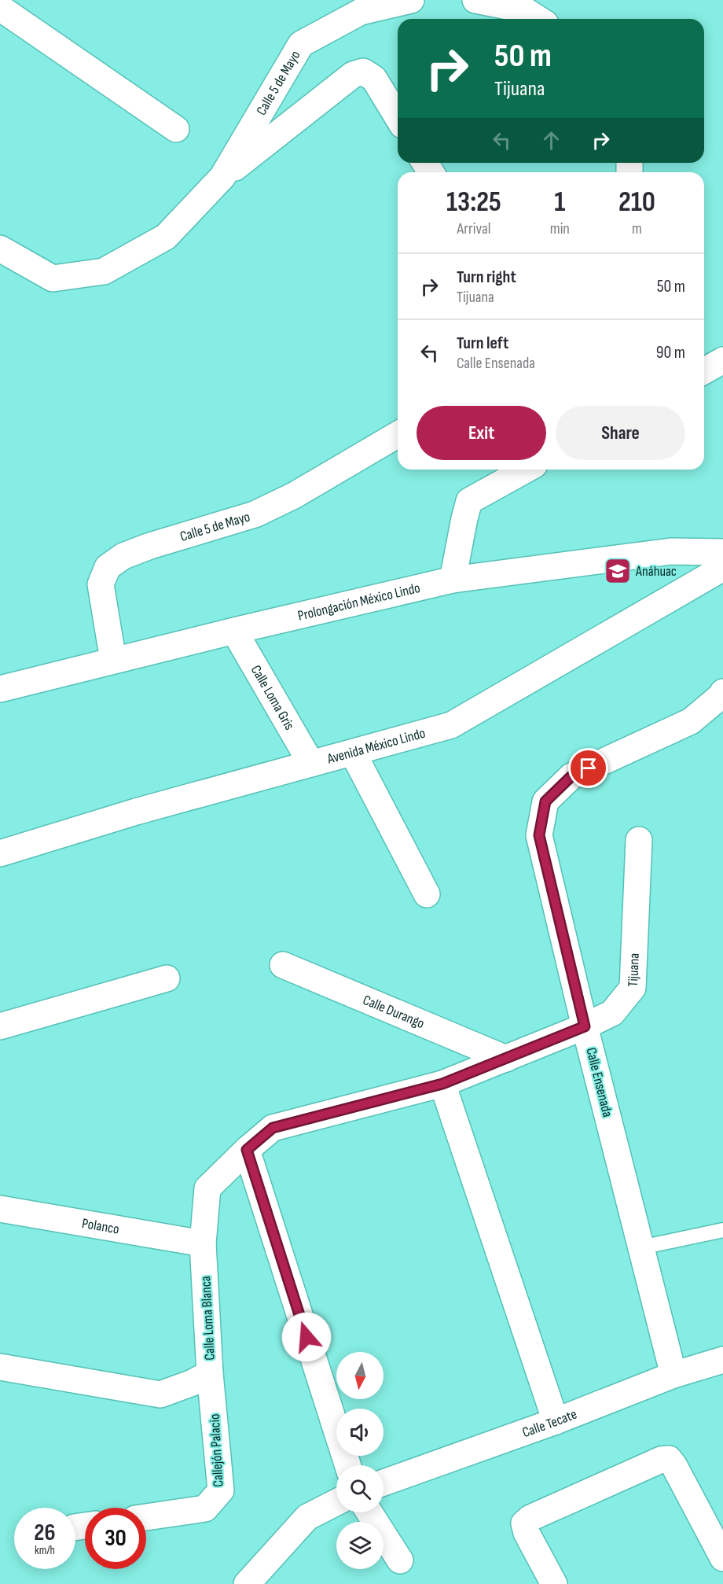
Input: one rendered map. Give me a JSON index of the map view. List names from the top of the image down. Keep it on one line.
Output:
{"streets":{"street":["Calle 5 de Mayo","Prolongación México Lindo","Calle Loma Gris","Avenida México Lindo","Tijuana","Calle Durango","Calle Ensenada","Polanco","Calle Loma Blanca","Calle Tecate","Callejón Palacio"]},"crossings":[["Calle 5 de Mayo","Prolongación México Lindo"],["Prolongación México Lindo","Calle Loma Gris"],["Calle Loma Gris","Avenida México Lindo"],["Tijuana","Calle Durango"],["Tijuana","Calle Ensenada"],["Tijuana","Calle Loma Blanca"],["Calle Ensenada","Calle Tecate"],["Polanco","Calle Loma Blanca"],["Calle Loma Blanca","Callejón Palacio"]],"places":{"school or university":["Anáhuac"]},"north":"bottom","page":{"turn":["50 m","Tijuana"],"eta":["13:25","Arrival","1","min","210","m"],"list":[{"name":"Turn right","note":"Tijuana","value":"50 m"},{"name":"Turn left","note":"Calle Ensenada","value":"90 m"}],"buttons":["Exit","Share"],"speed":"26 km/h","limit":"30"}}
